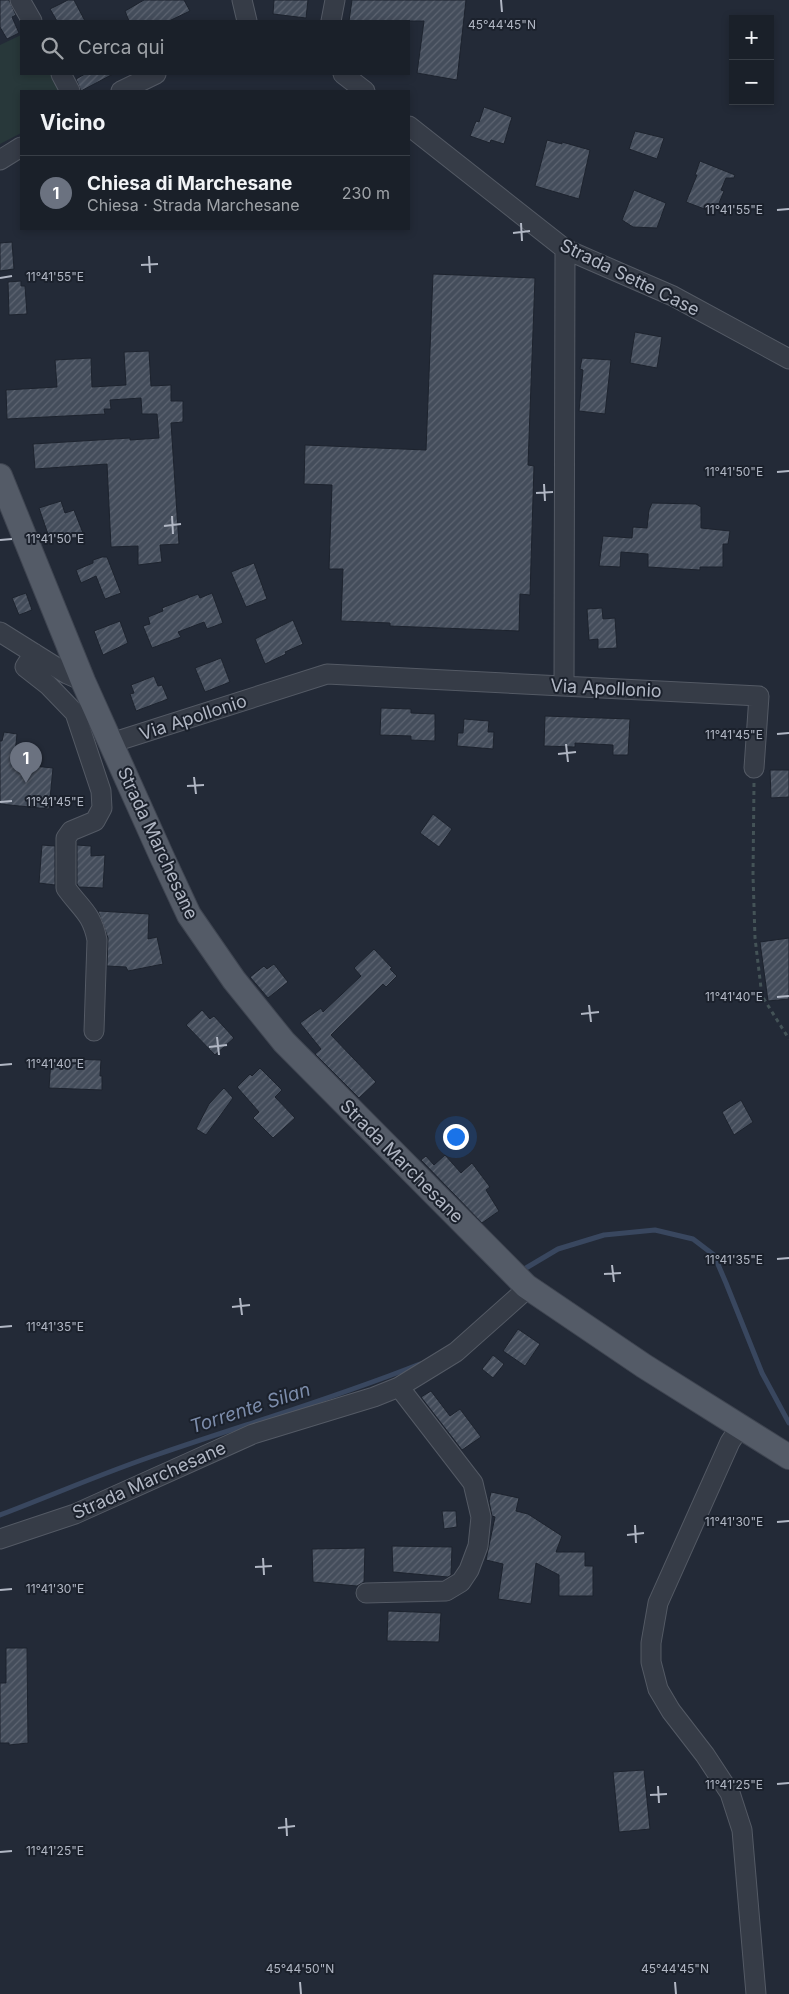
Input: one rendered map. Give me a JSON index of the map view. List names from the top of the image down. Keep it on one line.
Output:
{"streets":{"main road":["Strada Marchesane"],"street":["Strada Sette Case","Via Apollonio"]},"crossings":[["Via Apollonio","Strada Marchesane"]],"water":["Torrente Silan"],"page":{"map_buttons":["+","−"],"search":"Cerca qui","heading":"Vicino","list":[{"mark":"1","name":"Chiesa di Marchesane","note":"Chiesa · Strada Marchesane","value":"230 m"}],"pins":"1"},"coordinates":["45°44'45\"N","11°41'55\"E","11°41'50\"E","11°41'45\"E","11°41'40\"E","11°41'35\"E","11°41'30\"E","11°41'25\"E","45°44'50\"N"]}
